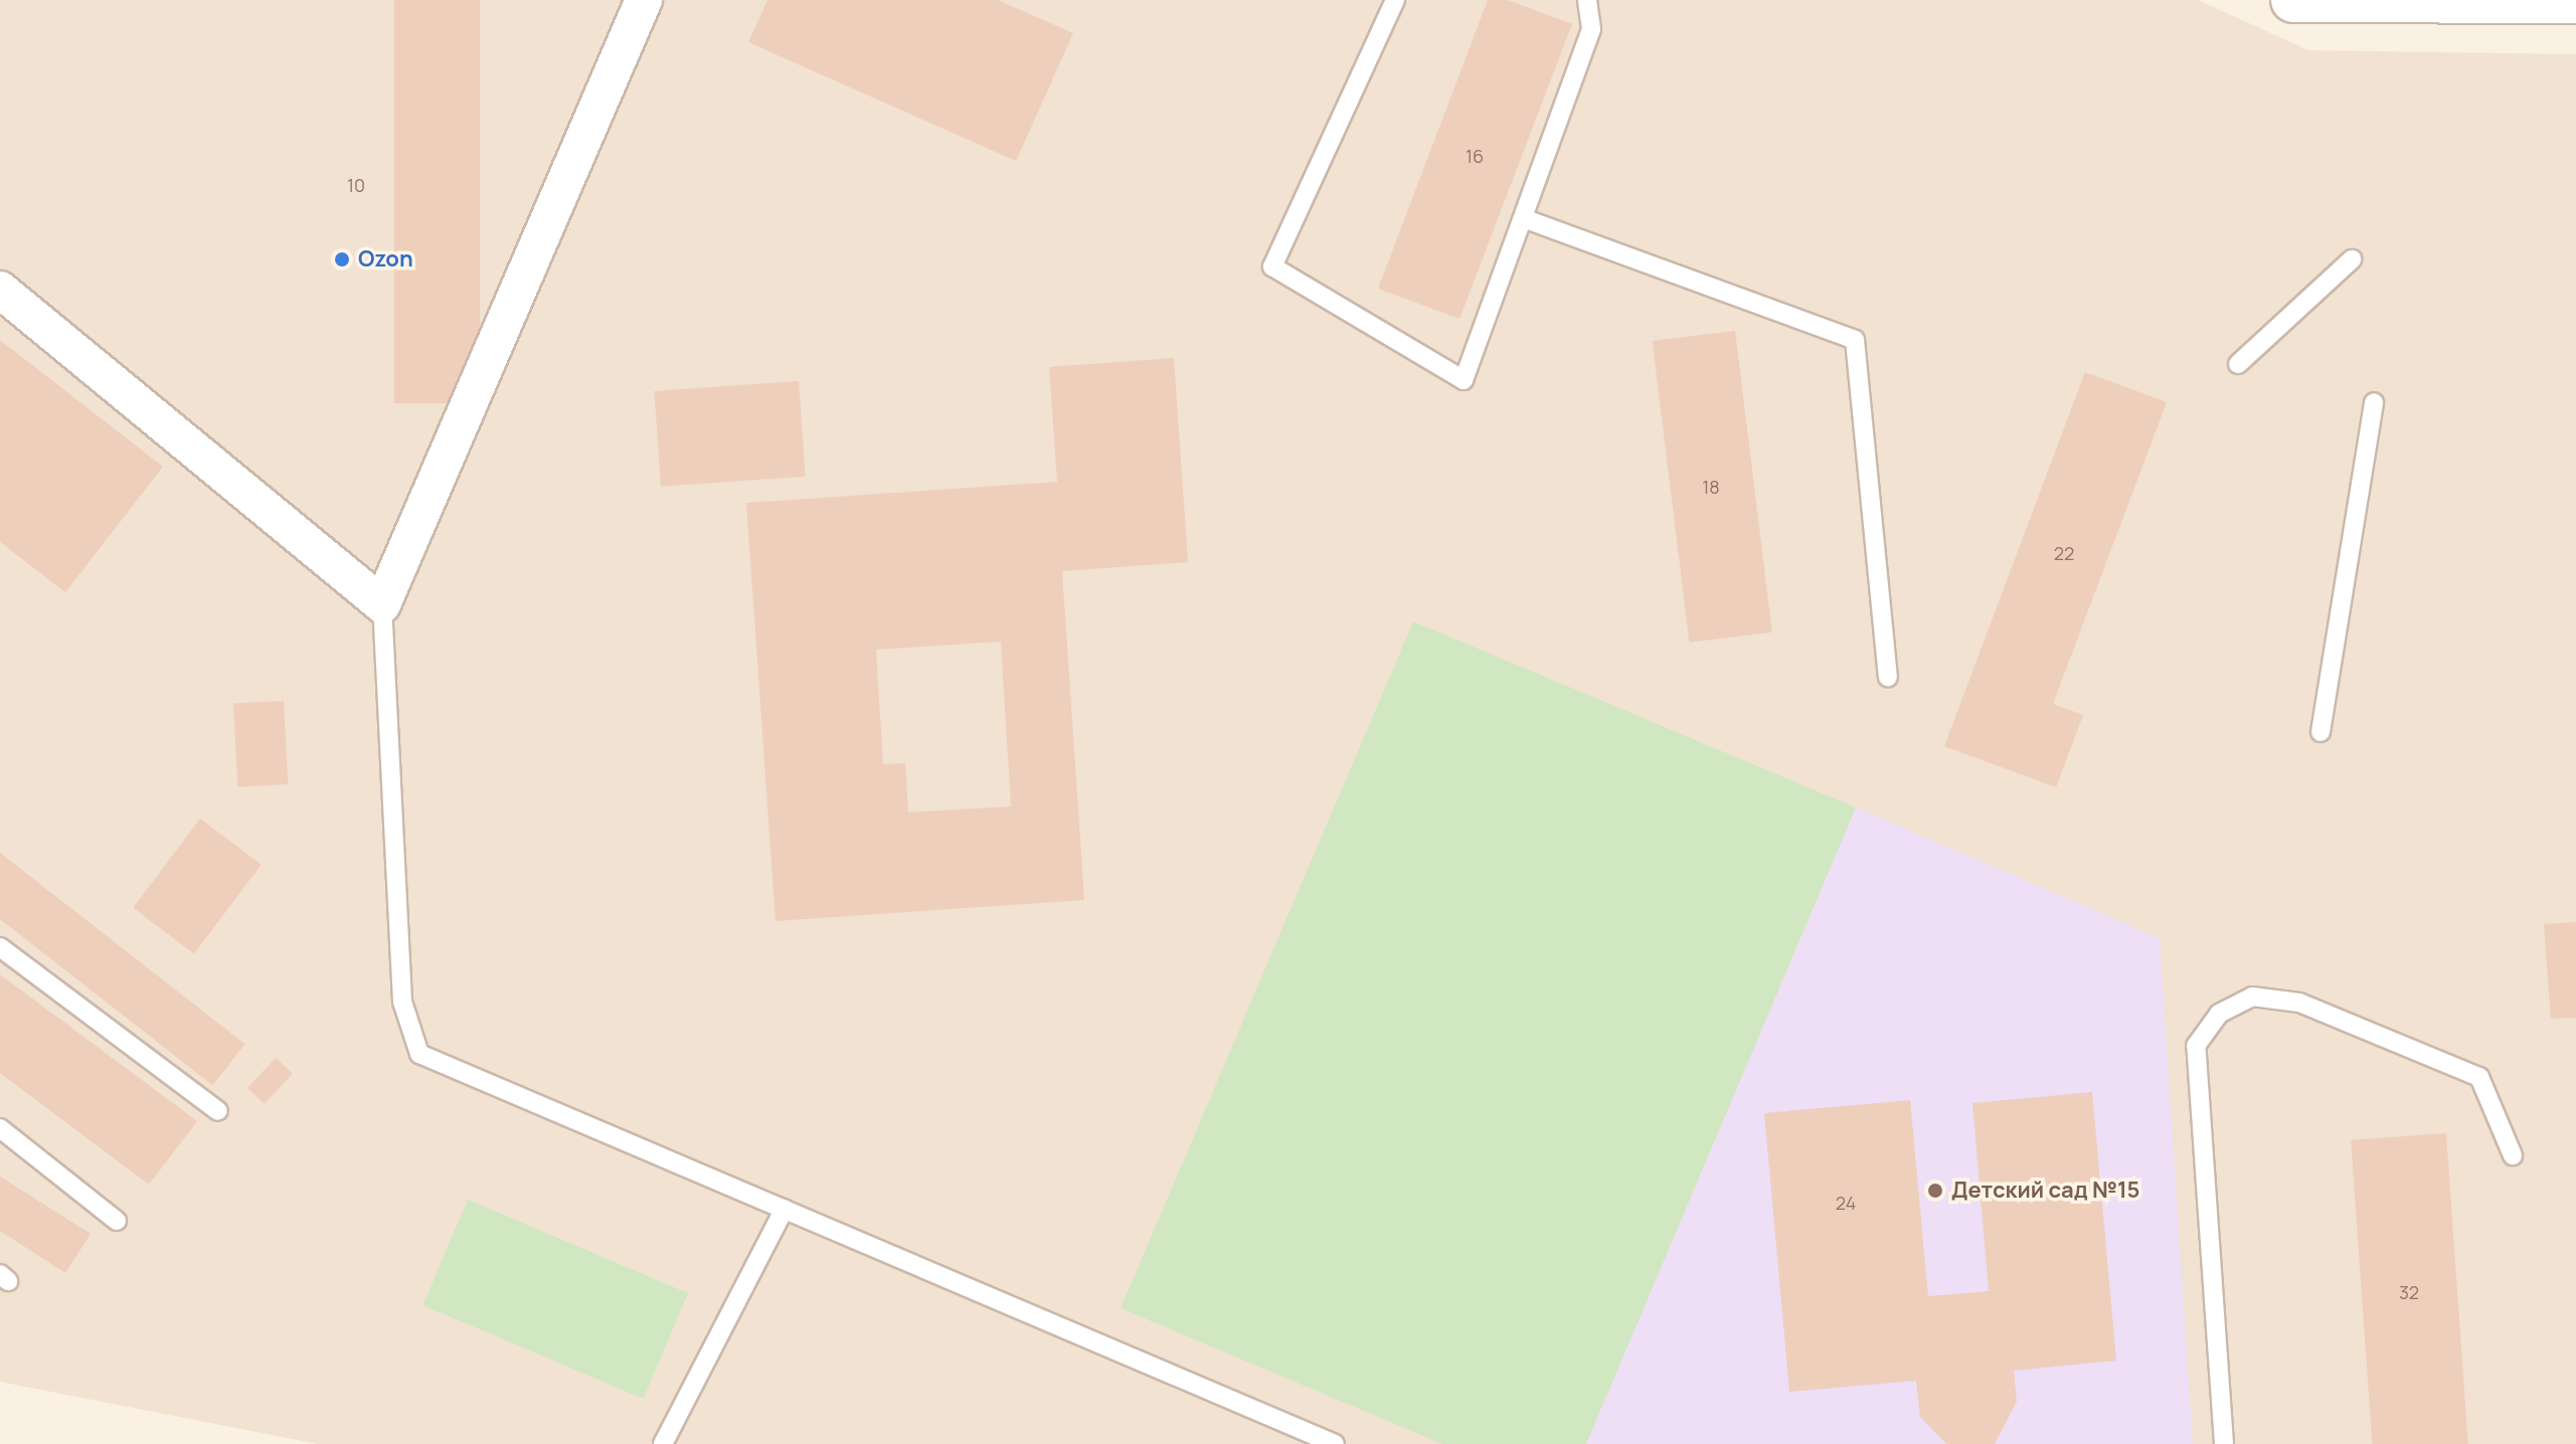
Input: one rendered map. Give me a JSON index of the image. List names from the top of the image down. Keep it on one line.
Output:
{"places":["Ozon","Детский сад №15"],"house_numbers":["16","10","18","22","24","32"]}
